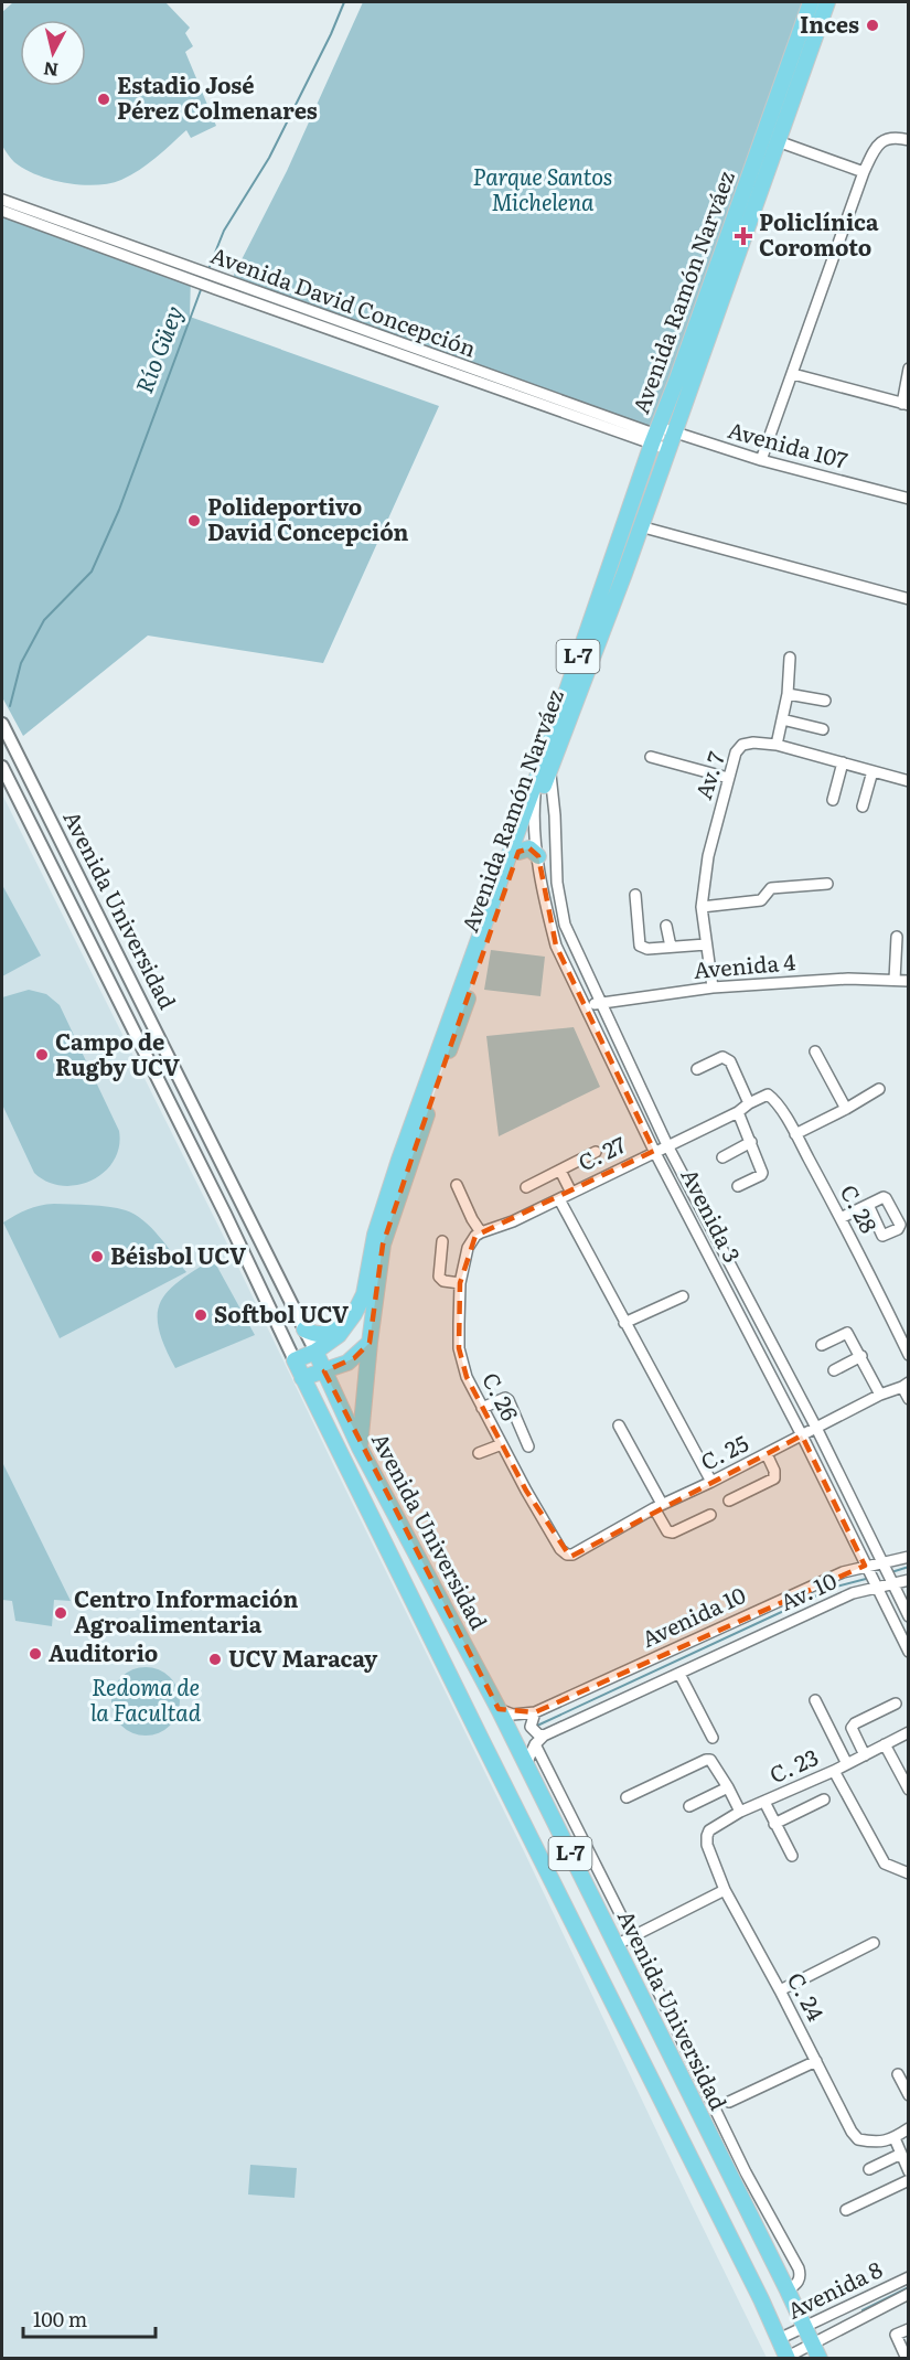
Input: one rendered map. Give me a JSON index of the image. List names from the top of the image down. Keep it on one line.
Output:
{"streets":{"main road":["Avenida Ramón Narváez","L-7","Avenida Universidad"],"street":["Avenida David Concepción","Avenida 107","Av. 7","Avenida 4","C. 27","C. 28","Avenida 3","C. 26","C. 25","Av. 10","Avenida 10","C. 23","C. 24","Avenida 8"]},"crossings":[["Avenida Ramón Narváez","Avenida David Concepción"],["Avenida Ramón Narváez","Avenida 107"],["Avenida Ramón Narváez","Avenida Universidad"],["Avenida Ramón Narváez","Avenida 3"],["Avenida David Concepción","Avenida 107"],["Av. 7","Avenida 4"],["Avenida Universidad","Av. 10"],["Avenida Universidad","Avenida 10"],["Avenida Universidad","Avenida 8"],["Avenida 4","Avenida 3"],["C. 27","C. 28"],["C. 27","Avenida 3"],["C. 27","C. 26"],["Avenida 3","C. 25"],["Avenida 3","Av. 10"],["Avenida 3","Avenida 10"],["C. 26","C. 25"],["C. 23","C. 24"]],"water":["Río Güey"],"parks":["Parque Santos Michelena","Redoma de la Facultad"],"places":{"other":["Inces","Estadio José Pérez Colmenares","Polideportivo David Concepción","Campo de Rugby UCV","Béisbol UCV","Softbol UCV","Centro Información Agroalimentaria","Auditorio","UCV Maracay"],"health":["Policlínica Coromoto"]},"scale_bar":"100 m","north":"bottom"}
